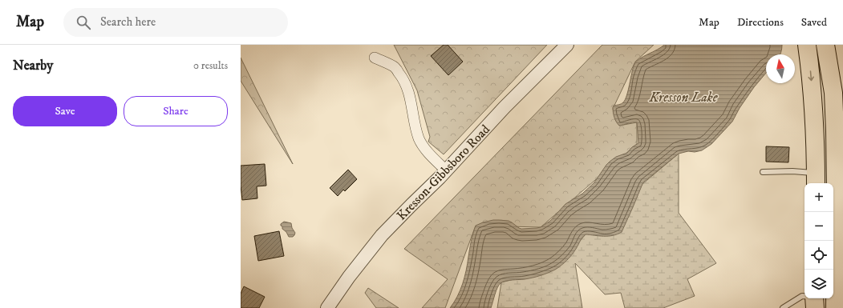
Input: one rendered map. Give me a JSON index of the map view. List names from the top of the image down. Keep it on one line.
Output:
{"streets":{"street":["Kresson-Gibbsboro Road"]},"water":["Kresson Lake"],"north":"top","page":{"header":"Map","search":"Search here","nav":["Map","Directions","Saved"],"heading":["Nearby","0 results"],"buttons":["Save","Share"],"map_buttons":["+","−"]}}
